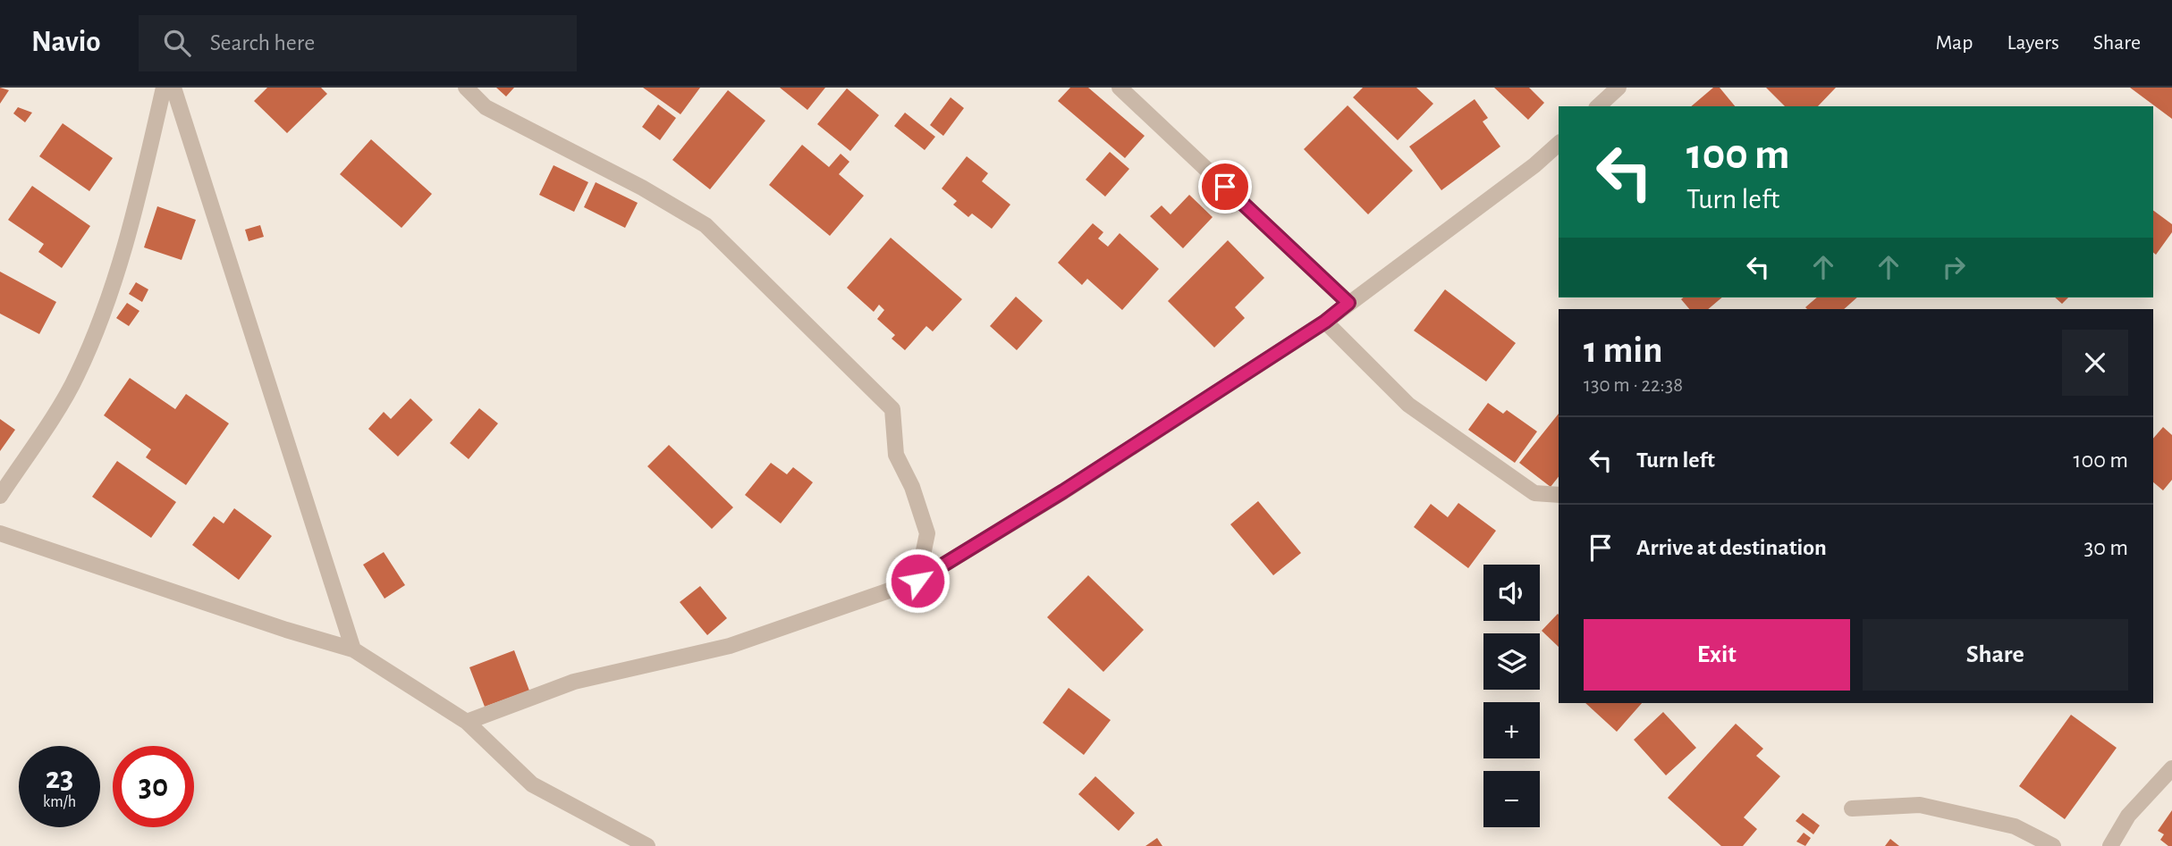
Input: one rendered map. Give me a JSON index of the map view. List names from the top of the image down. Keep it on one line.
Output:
{"page":{"header":"Navio","search":"Search here","nav":["Map","Layers","Share"],"turn":["100 m","Turn left"],"heading":["1 min","130 m · 22:38"],"list":[{"name":"Turn left","value":"100 m"},{"name":"Arrive at destination","value":"30 m"}],"map_buttons":["+","−"],"buttons":["Exit","Share"],"speed":"23 km/h","limit":"30"}}
